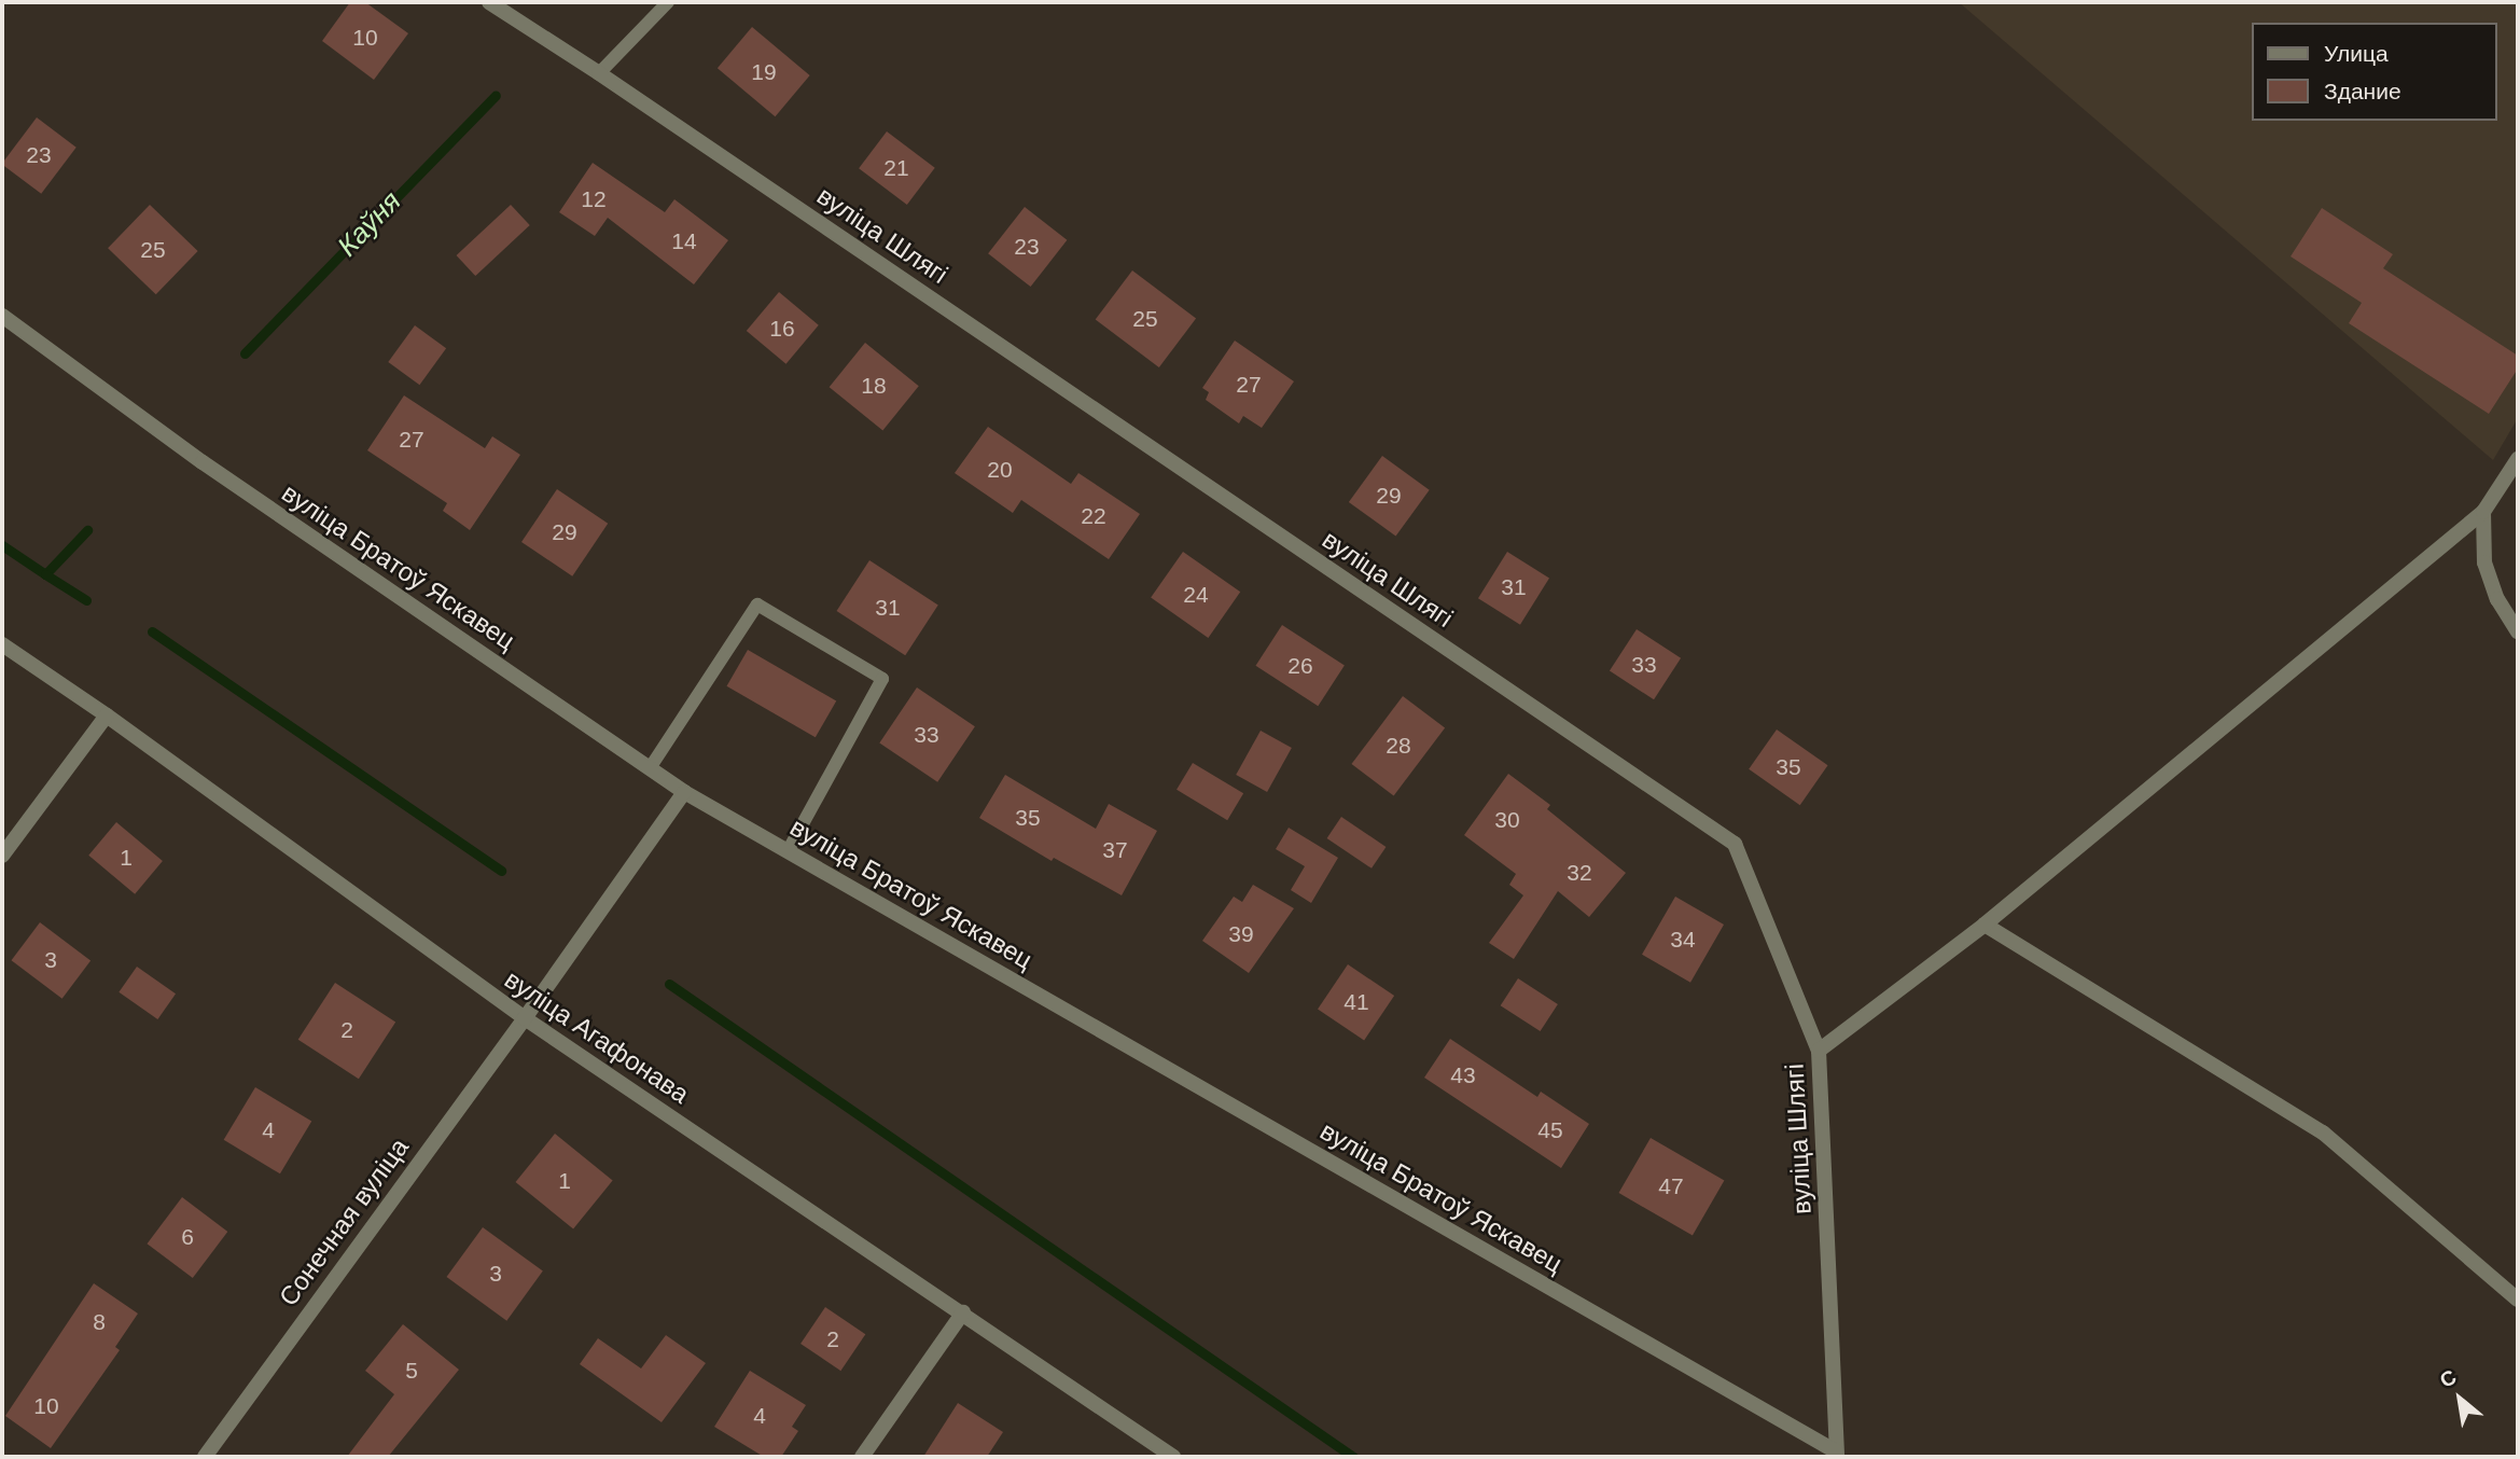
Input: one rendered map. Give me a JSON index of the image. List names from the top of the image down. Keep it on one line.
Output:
{"streets":{"street":["вуліца Шлягі","вуліца Братоў Яскавец","вуліца Агафонава","Сонечная вуліца"]},"crossings":[["вуліца Шлягі","вуліца Братоў Яскавец"],["вуліца Братоў Яскавец","Сонечная вуліца"],["вуліца Агафонава","Сонечная вуліца"]],"water":["Каўня"],"house_numbers":["10","19","23","21","12","14","23","25","25","16","27","18","27","20","29","22","29","31","24","31","33","26","33","28","35","35","30","37","1","32","39","34","3","41","2","43","4","45","1","47","6","3","8","2","5","10","4"],"legend":["Улица","Здание"],"north":"top left"}
